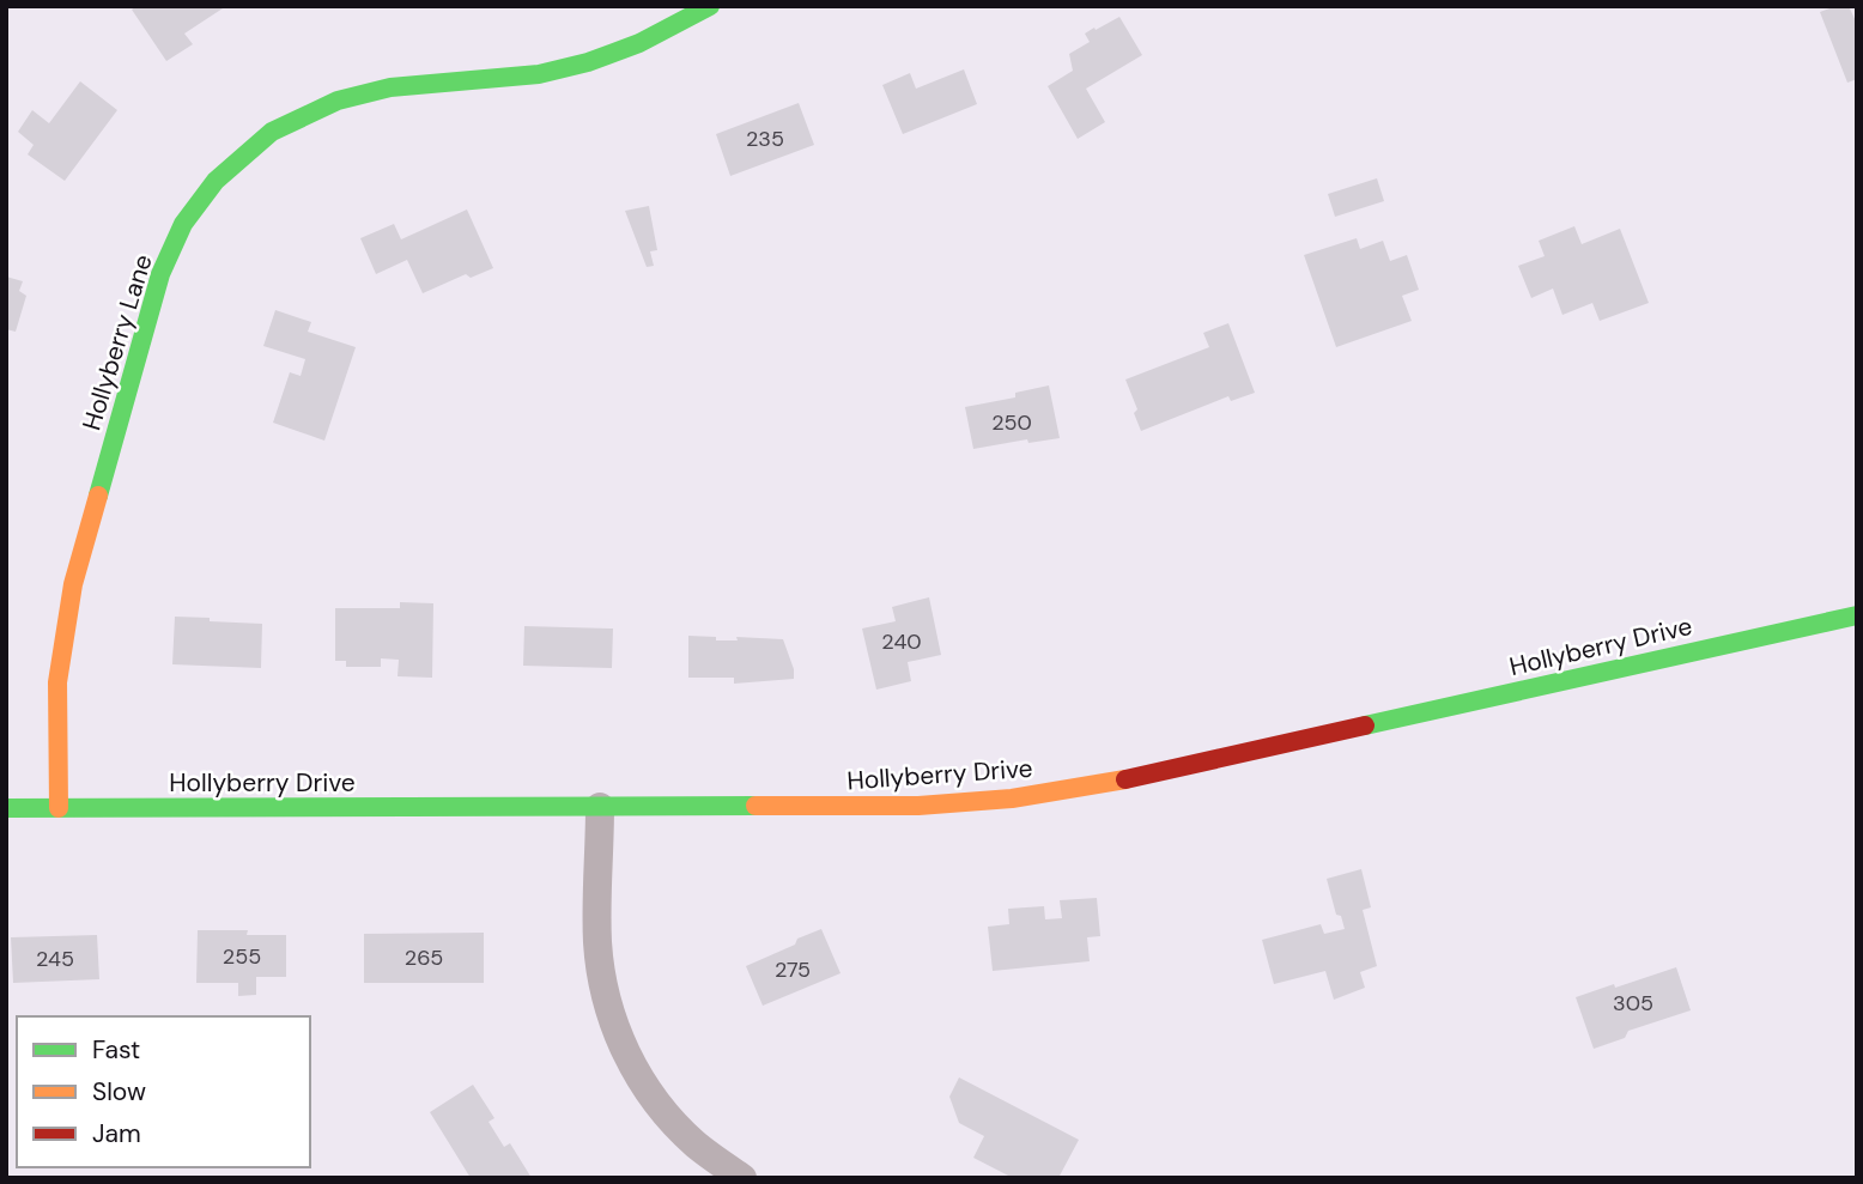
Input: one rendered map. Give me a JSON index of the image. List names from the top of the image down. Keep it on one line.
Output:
{"streets":{"street":["Hollyberry Lane","Hollyberry Drive"]},"crossings":[["Hollyberry Lane","Hollyberry Drive"]],"house_numbers":["235","250","240","255","265","245","275","305"],"legend":["Fast","Slow","Jam"]}
